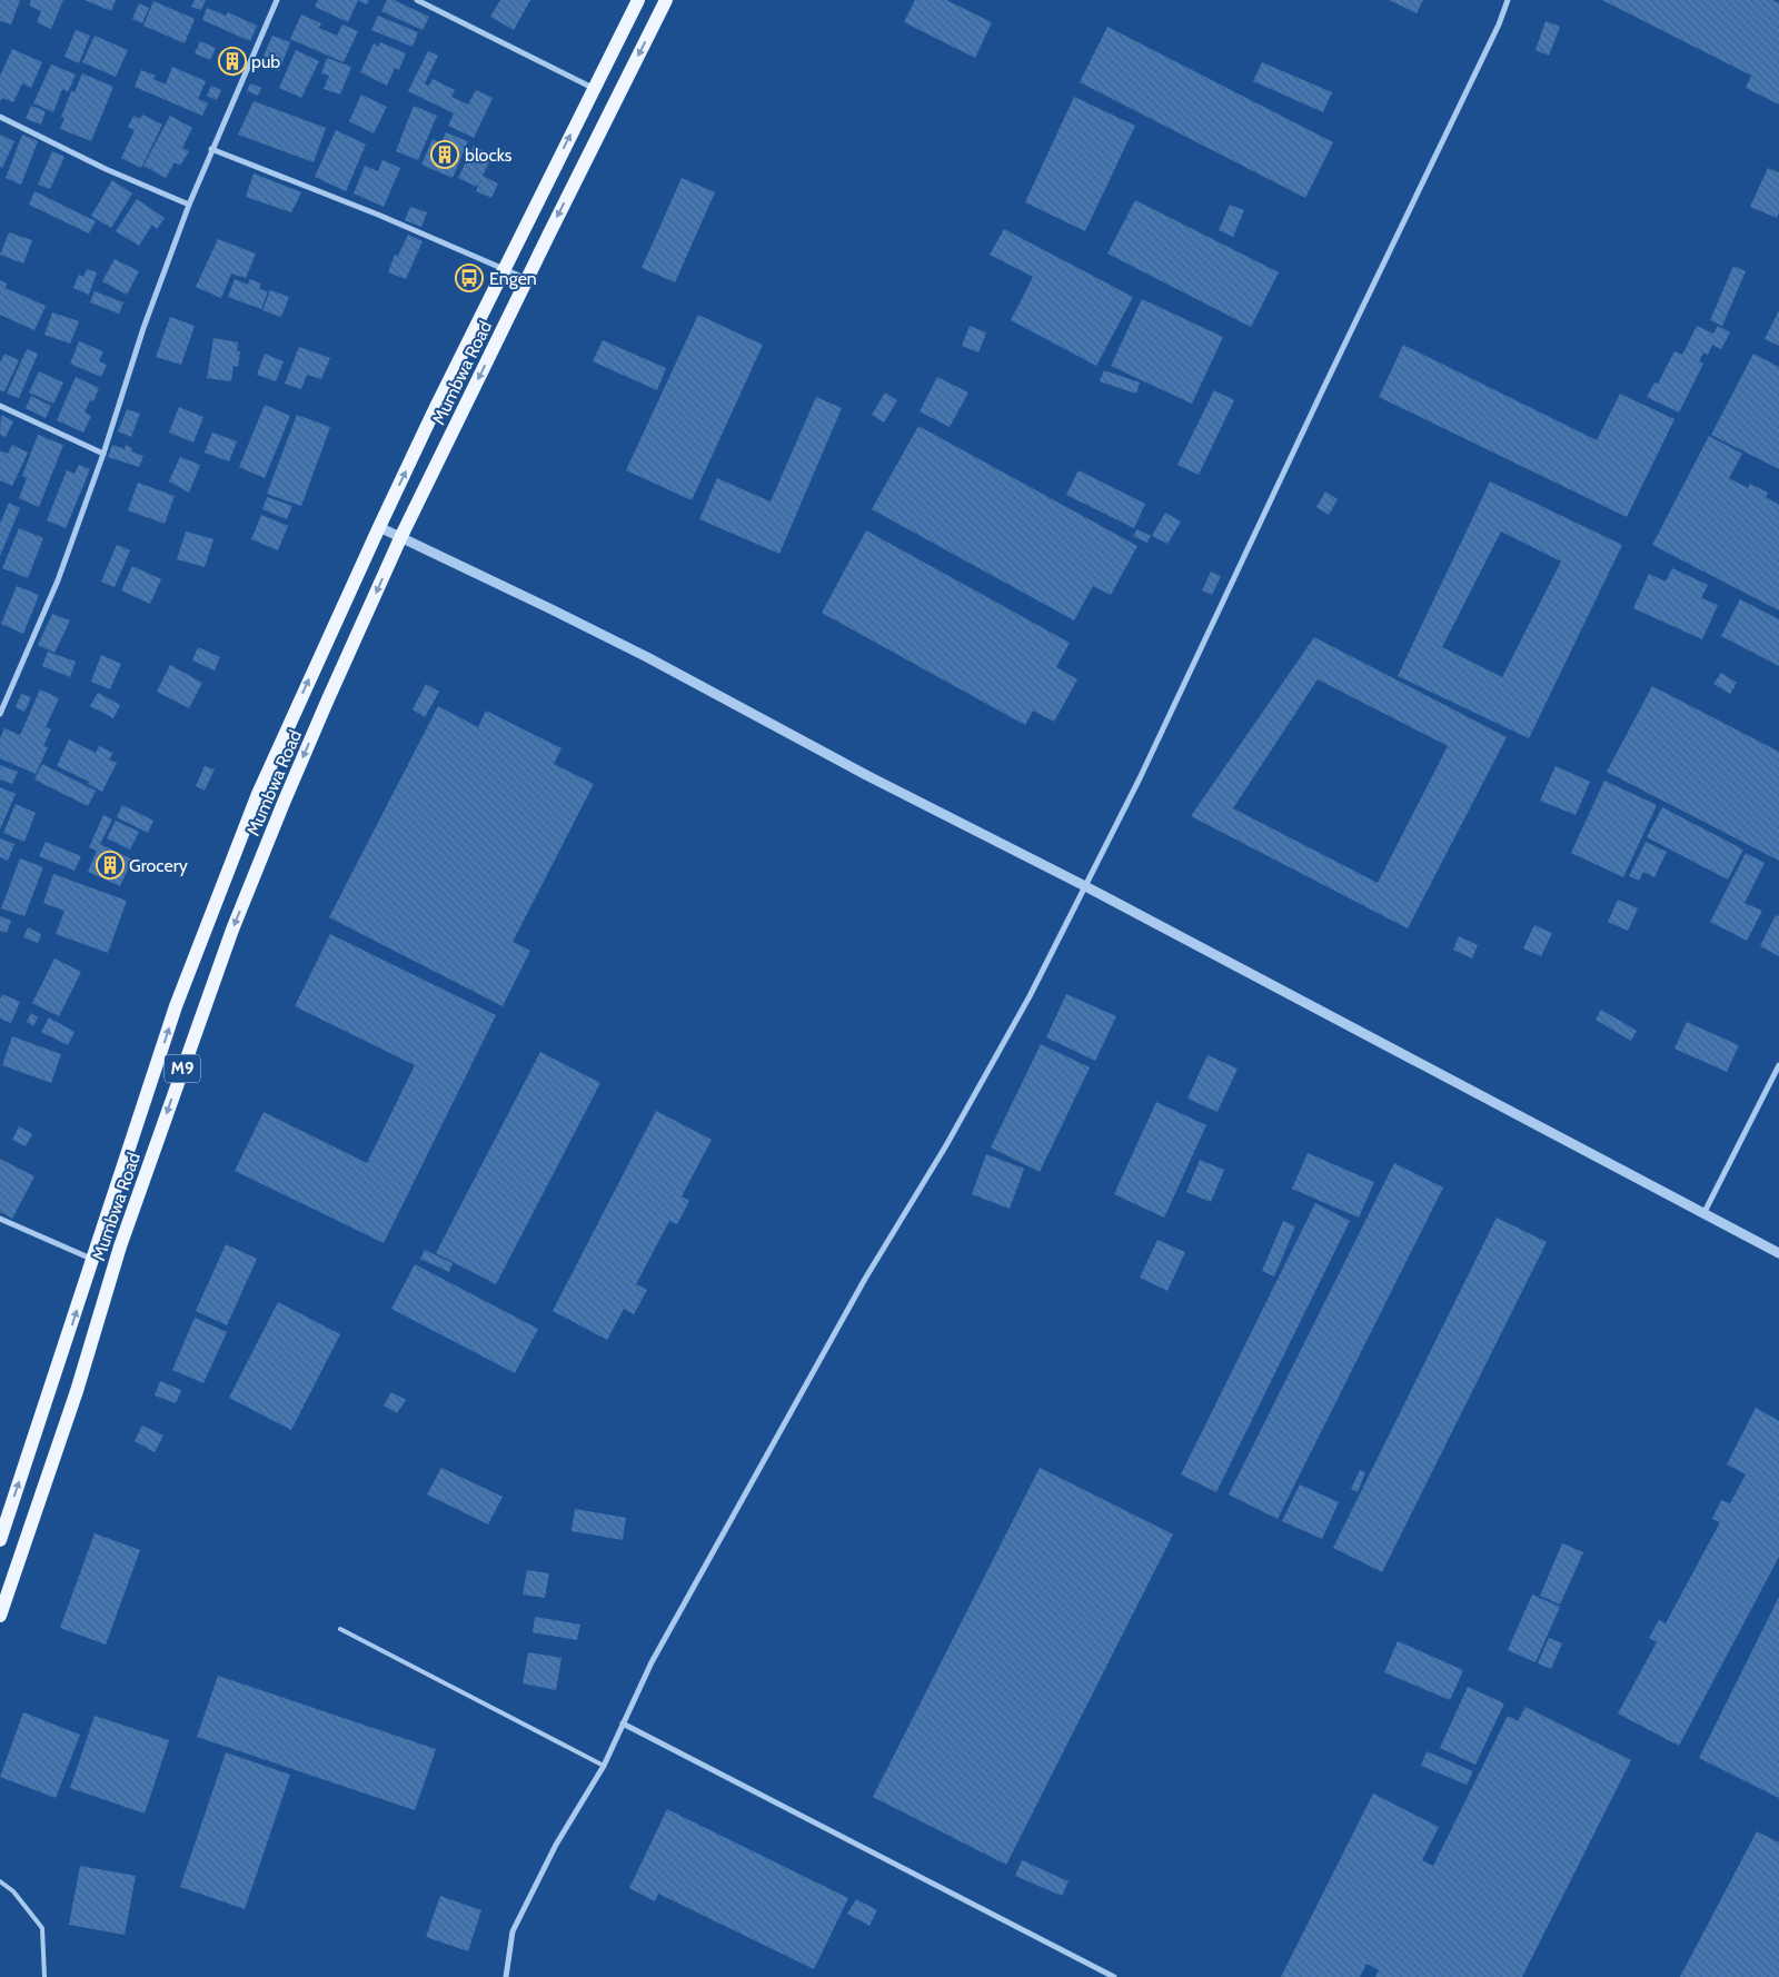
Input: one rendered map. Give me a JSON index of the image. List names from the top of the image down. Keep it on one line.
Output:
{"streets":{"main road":["Mumbwa Road","M9"]},"places":{"building":["pub","blocks","Grocery"],"bus stop":["Engen"]}}
